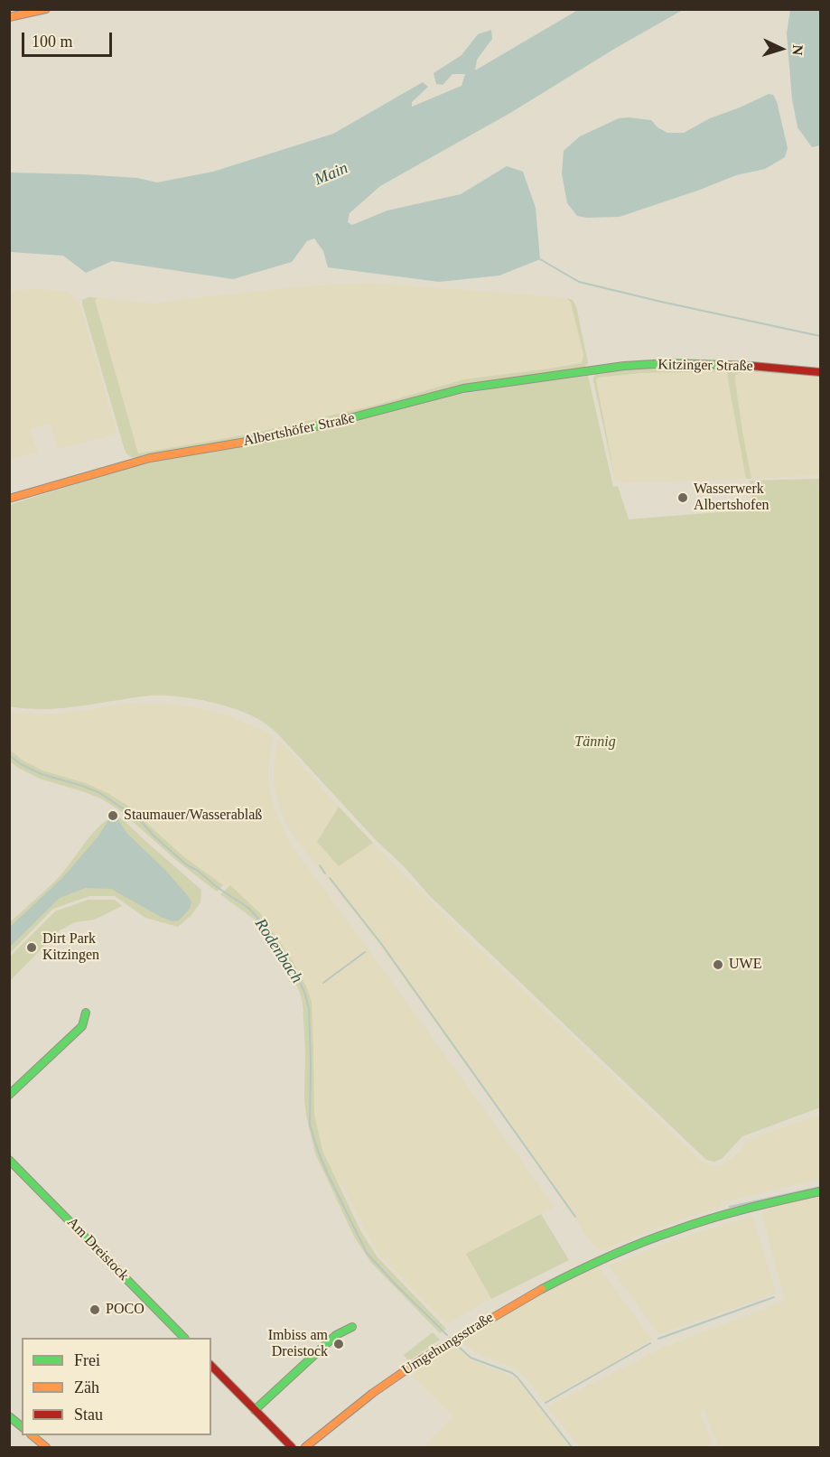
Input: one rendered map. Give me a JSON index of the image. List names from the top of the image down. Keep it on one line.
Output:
{"streets":{"street":["Kitzinger Straße","Albertshöfer Straße","Am Dreistock","Umgehungsstraße"]},"crossings":[["Kitzinger Straße","Albertshöfer Straße"]],"water":["Main","Rodenbach"],"parks":["Tännig"],"places":["Wasserwerk Albertshofen","Staumauer/Wasserablaß","Dirt Park Kitzingen","UWE","POCO","Imbiss am Dreistock"],"legend":["Frei","Zäh","Stau"],"scale_bar":"100 m","north":"right"}
